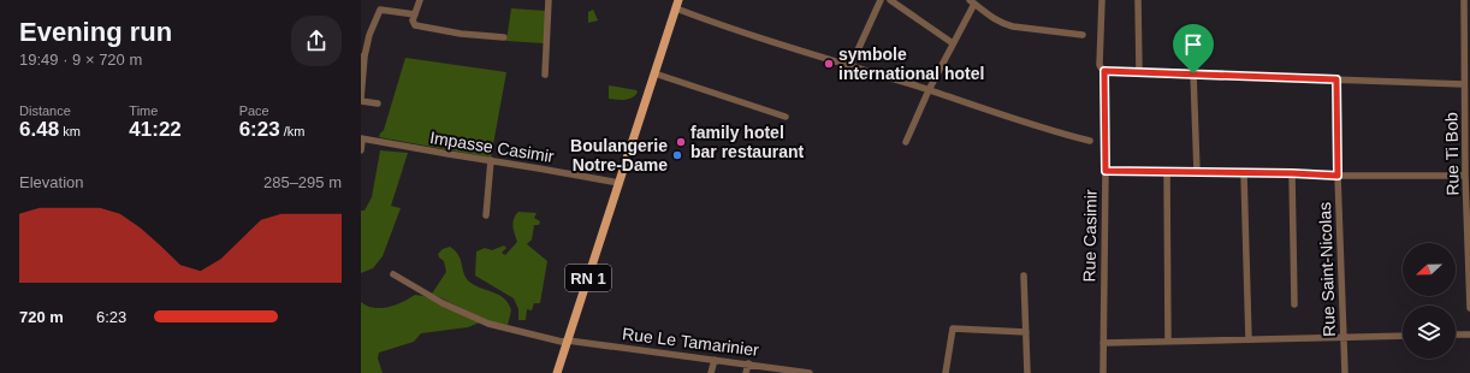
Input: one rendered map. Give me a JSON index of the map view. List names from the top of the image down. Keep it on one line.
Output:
{"streets":{"main road":["RN 1"],"street":["Impasse Casimir","Rue Ti Bob","Rue Casimir","Rue Saint-Nicolas","Rue Le Tamarinier"]},"crossings":[["Impasse Casimir","RN 1"],["RN 1","Rue Le Tamarinier"]],"places":["symbole international hotel","family hotel bar restaurant","Boulangerie Notre-Dame"],"north":"left","page":{"heading":["Evening run","19:49 · 9 × 720 m"],"stats":[["Distance","6.48 km"],["Time","41:22"],["Pace","6:23 /km"]],"chart":["Elevation","285–295 m"],"list":[{"name":"720 m","note":"6:23"}]}}
